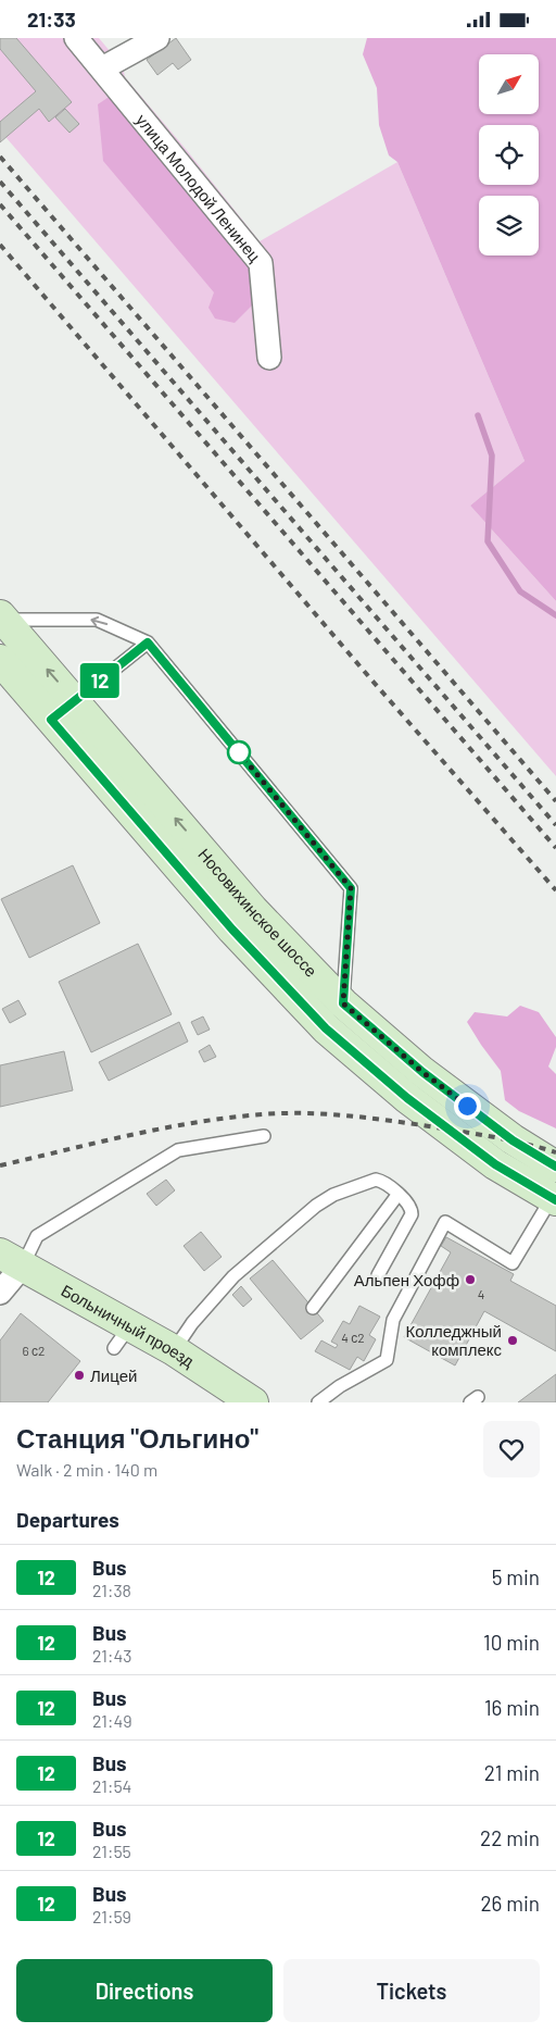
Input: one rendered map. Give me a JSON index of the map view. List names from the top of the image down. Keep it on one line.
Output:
{"streets":{"main road":["Носовихинское шоссе","Больничный проезд"],"street":["улица Молодой Ленинец"]},"places":["Альпен Хофф","Колледжный комплекс","Лицей"],"lines":["bus line 12"],"house_numbers":["4","4 с2","6 с2"],"north":"top right","page":{"status":"21:33","on_map":"12","heading":[["Станция \"Ольгино\"","Walk · 2 min · 140 m"],"Departures"],"list":[{"mark":"12","name":"Bus","note":"21:38","value":"5 min"},{"mark":"12","name":"Bus","note":"21:43","value":"10 min"},{"mark":"12","name":"Bus","note":"21:49","value":"16 min"},{"mark":"12","name":"Bus","note":"21:54","value":"21 min"},{"mark":"12","name":"Bus","note":"21:55","value":"22 min"},{"mark":"12","name":"Bus","note":"21:59","value":"26 min"}],"buttons":["Directions","Tickets"]}}
